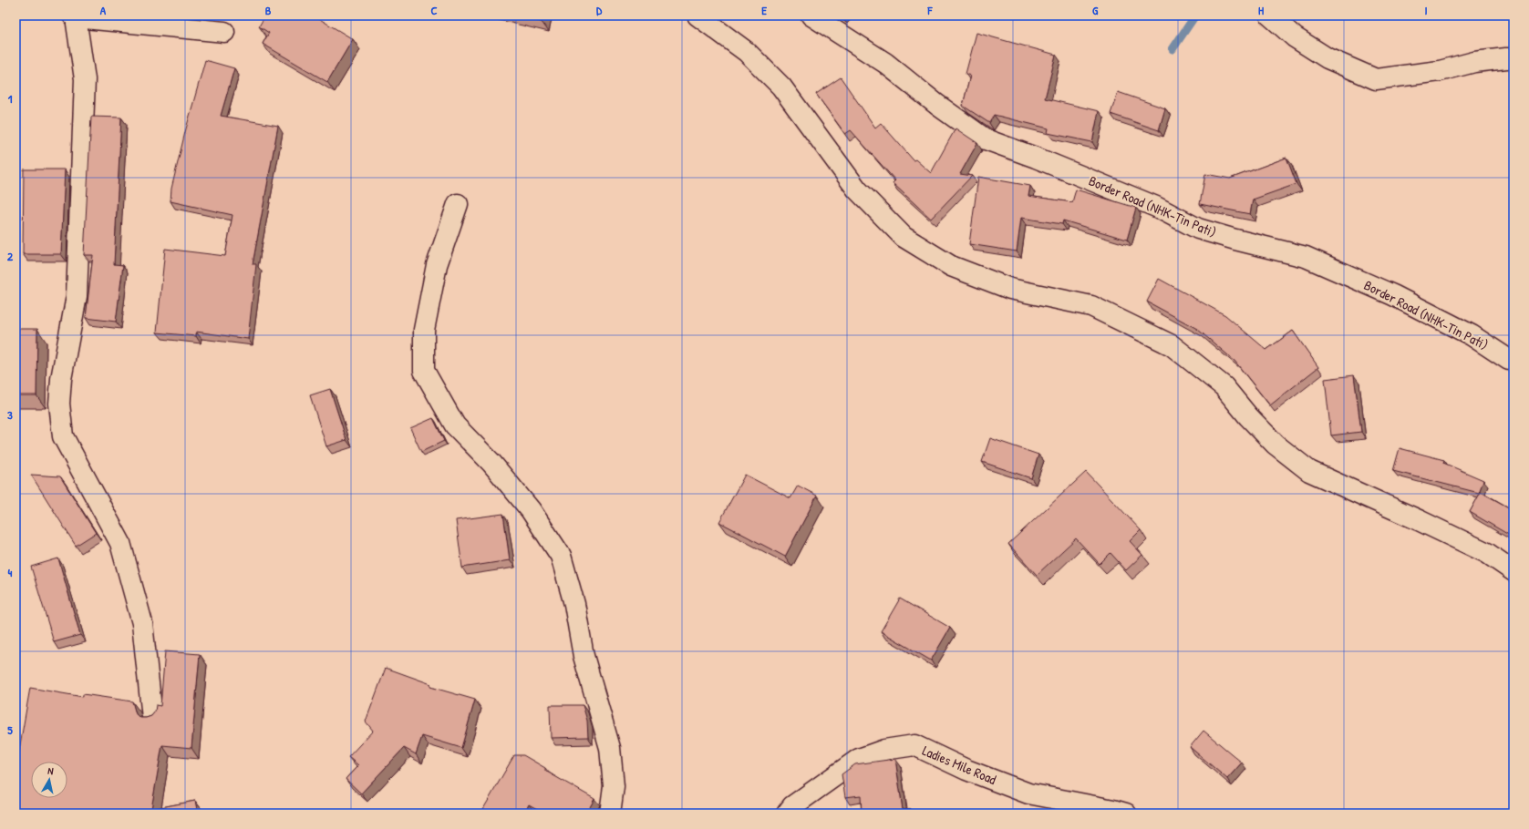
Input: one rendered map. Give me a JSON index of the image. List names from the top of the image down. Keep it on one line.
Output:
{"streets":{"main road":["Border Road (NHK-Tin Pati)","Ladies Mile Road"]},"north":"top","grid":{"columns":["A","B","C","D","E","F","G","H","I"],"rows":["1","2","3","4","5"]}}
